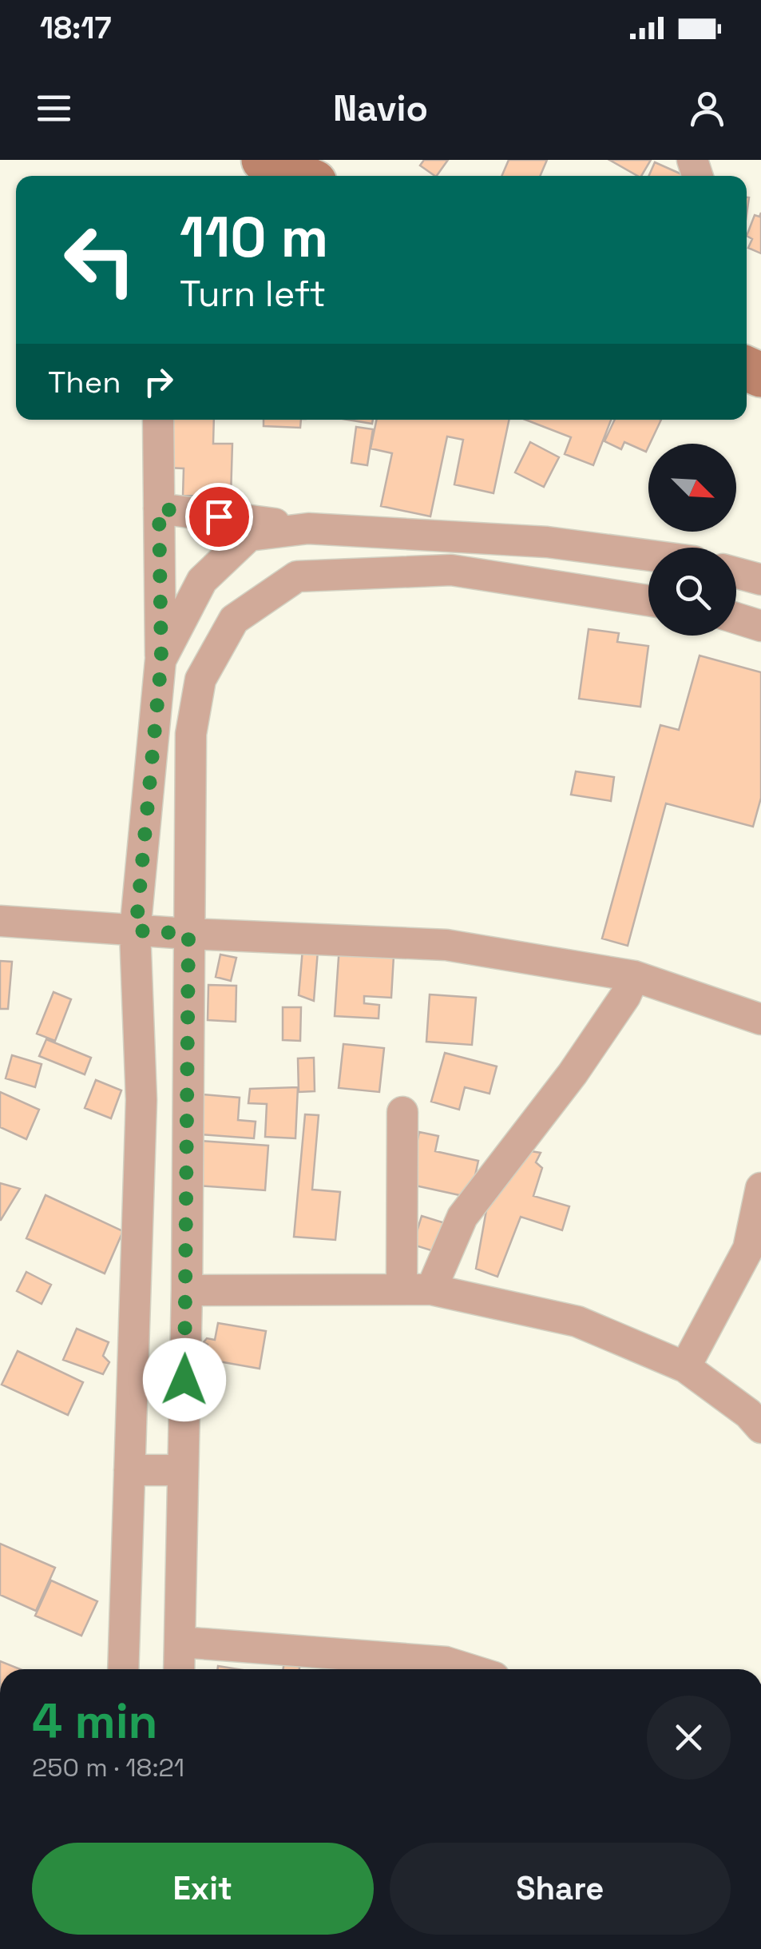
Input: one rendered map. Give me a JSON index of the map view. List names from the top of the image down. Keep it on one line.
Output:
{"north":"bottom right","page":{"status":"18:17","header":"Navio","turn":["110 m","Turn left"],"then":"Then","heading":["4 min","250 m · 18:21"],"buttons":["Exit","Share"]}}
